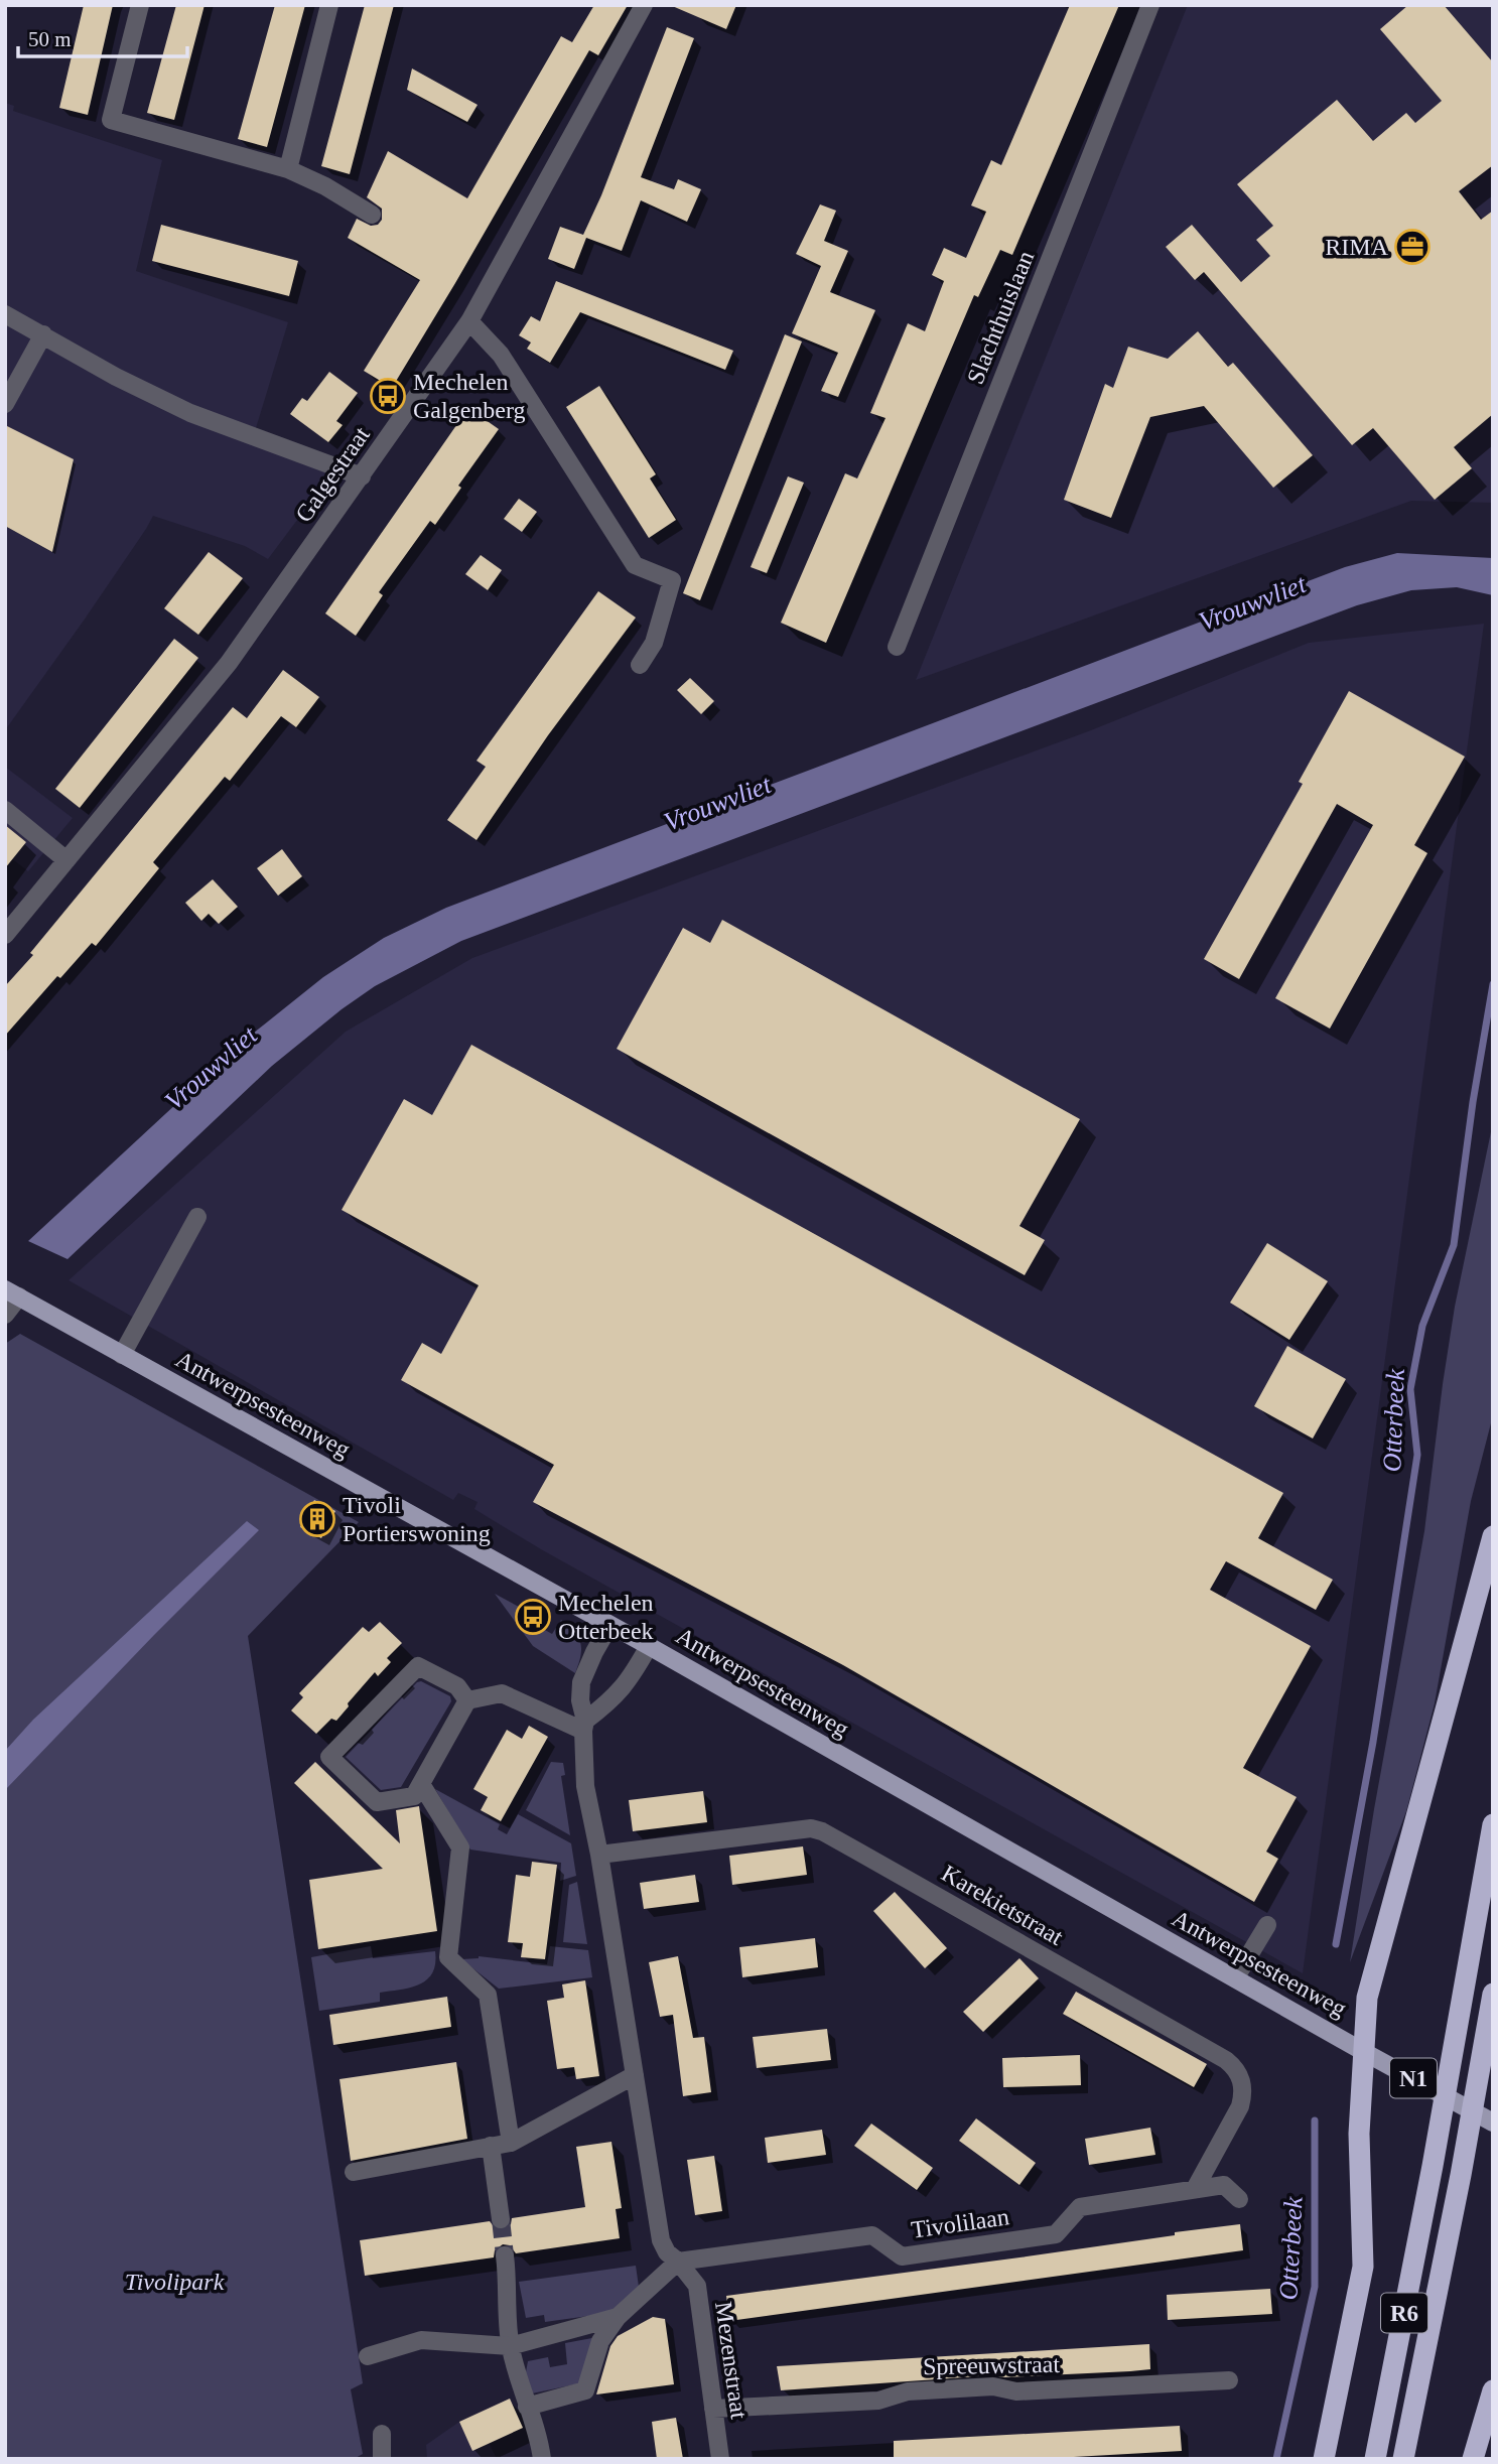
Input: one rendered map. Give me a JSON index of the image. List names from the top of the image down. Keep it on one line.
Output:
{"streets":{"highway":["R6"],"main road":["Antwerpsesteenweg","N1"],"street":["Slachthuislaan","Galgestraat","Karekietstraat","Tivolilaan","Mezenstraat","Spreeuwstraat"]},"crossings":[["Karekietstraat","Tivolilaan"],["Tivolilaan","Mezenstraat"],["Mezenstraat","Spreeuwstraat"]],"water":["Vrouwvliet","Otterbeek"],"parks":["Tivolipark"],"places":{"office":["RIMA"],"bus stop":["Mechelen Galgenberg","Mechelen Otterbeek"],"building":["Tivoli Portierswoning"]},"scale_bar":"50 m"}
